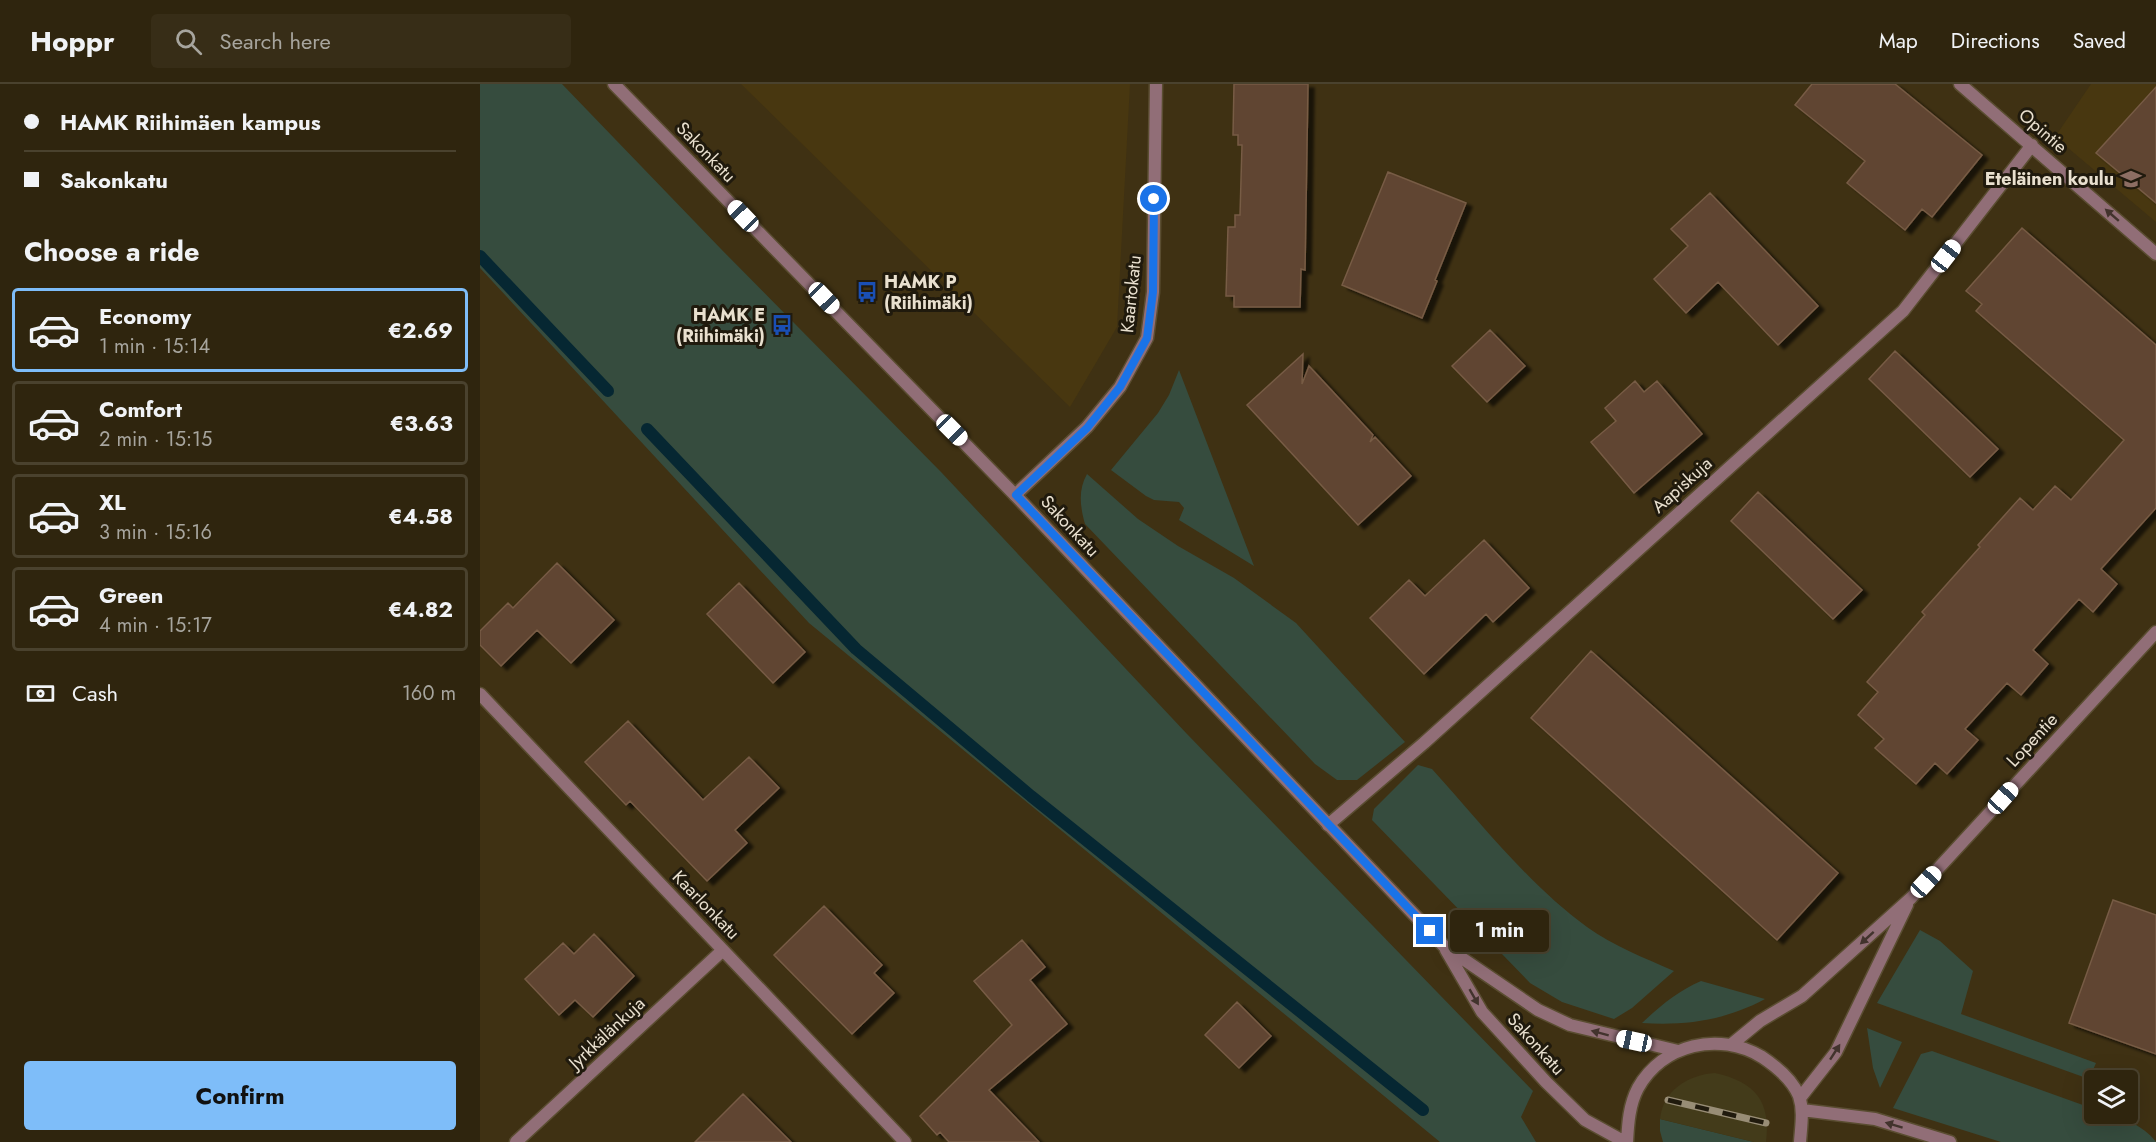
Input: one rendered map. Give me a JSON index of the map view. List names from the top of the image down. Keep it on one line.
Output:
{"streets":{"street":["Opintie","Sakonkatu","Kaartokatu","Aapiskuja","Lopentie","Kaarlonkatu","Jyrkkälänkuja"]},"crossings":[["Opintie","Aapiskuja"],["Sakonkatu","Kaartokatu"],["Sakonkatu","Aapiskuja"],["Kaarlonkatu","Jyrkkälänkuja"]],"one_way":["Opintie"],"places":{"school or university":["Eteläinen koulu"],"bus stop":["HAMK P (Riihimäki)","HAMK E (Riihimäki)"]},"page":{"header":"Hoppr","search":"Search here","nav":["Map","Directions","Saved"],"banner":["HAMK Riihimäen kampus","Sakonkatu"],"heading":"Choose a ride","list":[{"name":"Economy","note":"1 min · 15:14","value":"€2.69"},{"name":"Comfort","note":"2 min · 15:15","value":"€3.63"},{"name":"XL","note":"3 min · 15:16","value":"€4.58"},{"name":"Green","note":"4 min · 15:17","value":"€4.82"}],"pay":["Cash","160 m"],"bubble":"1 min","buttons":"Confirm"}}
